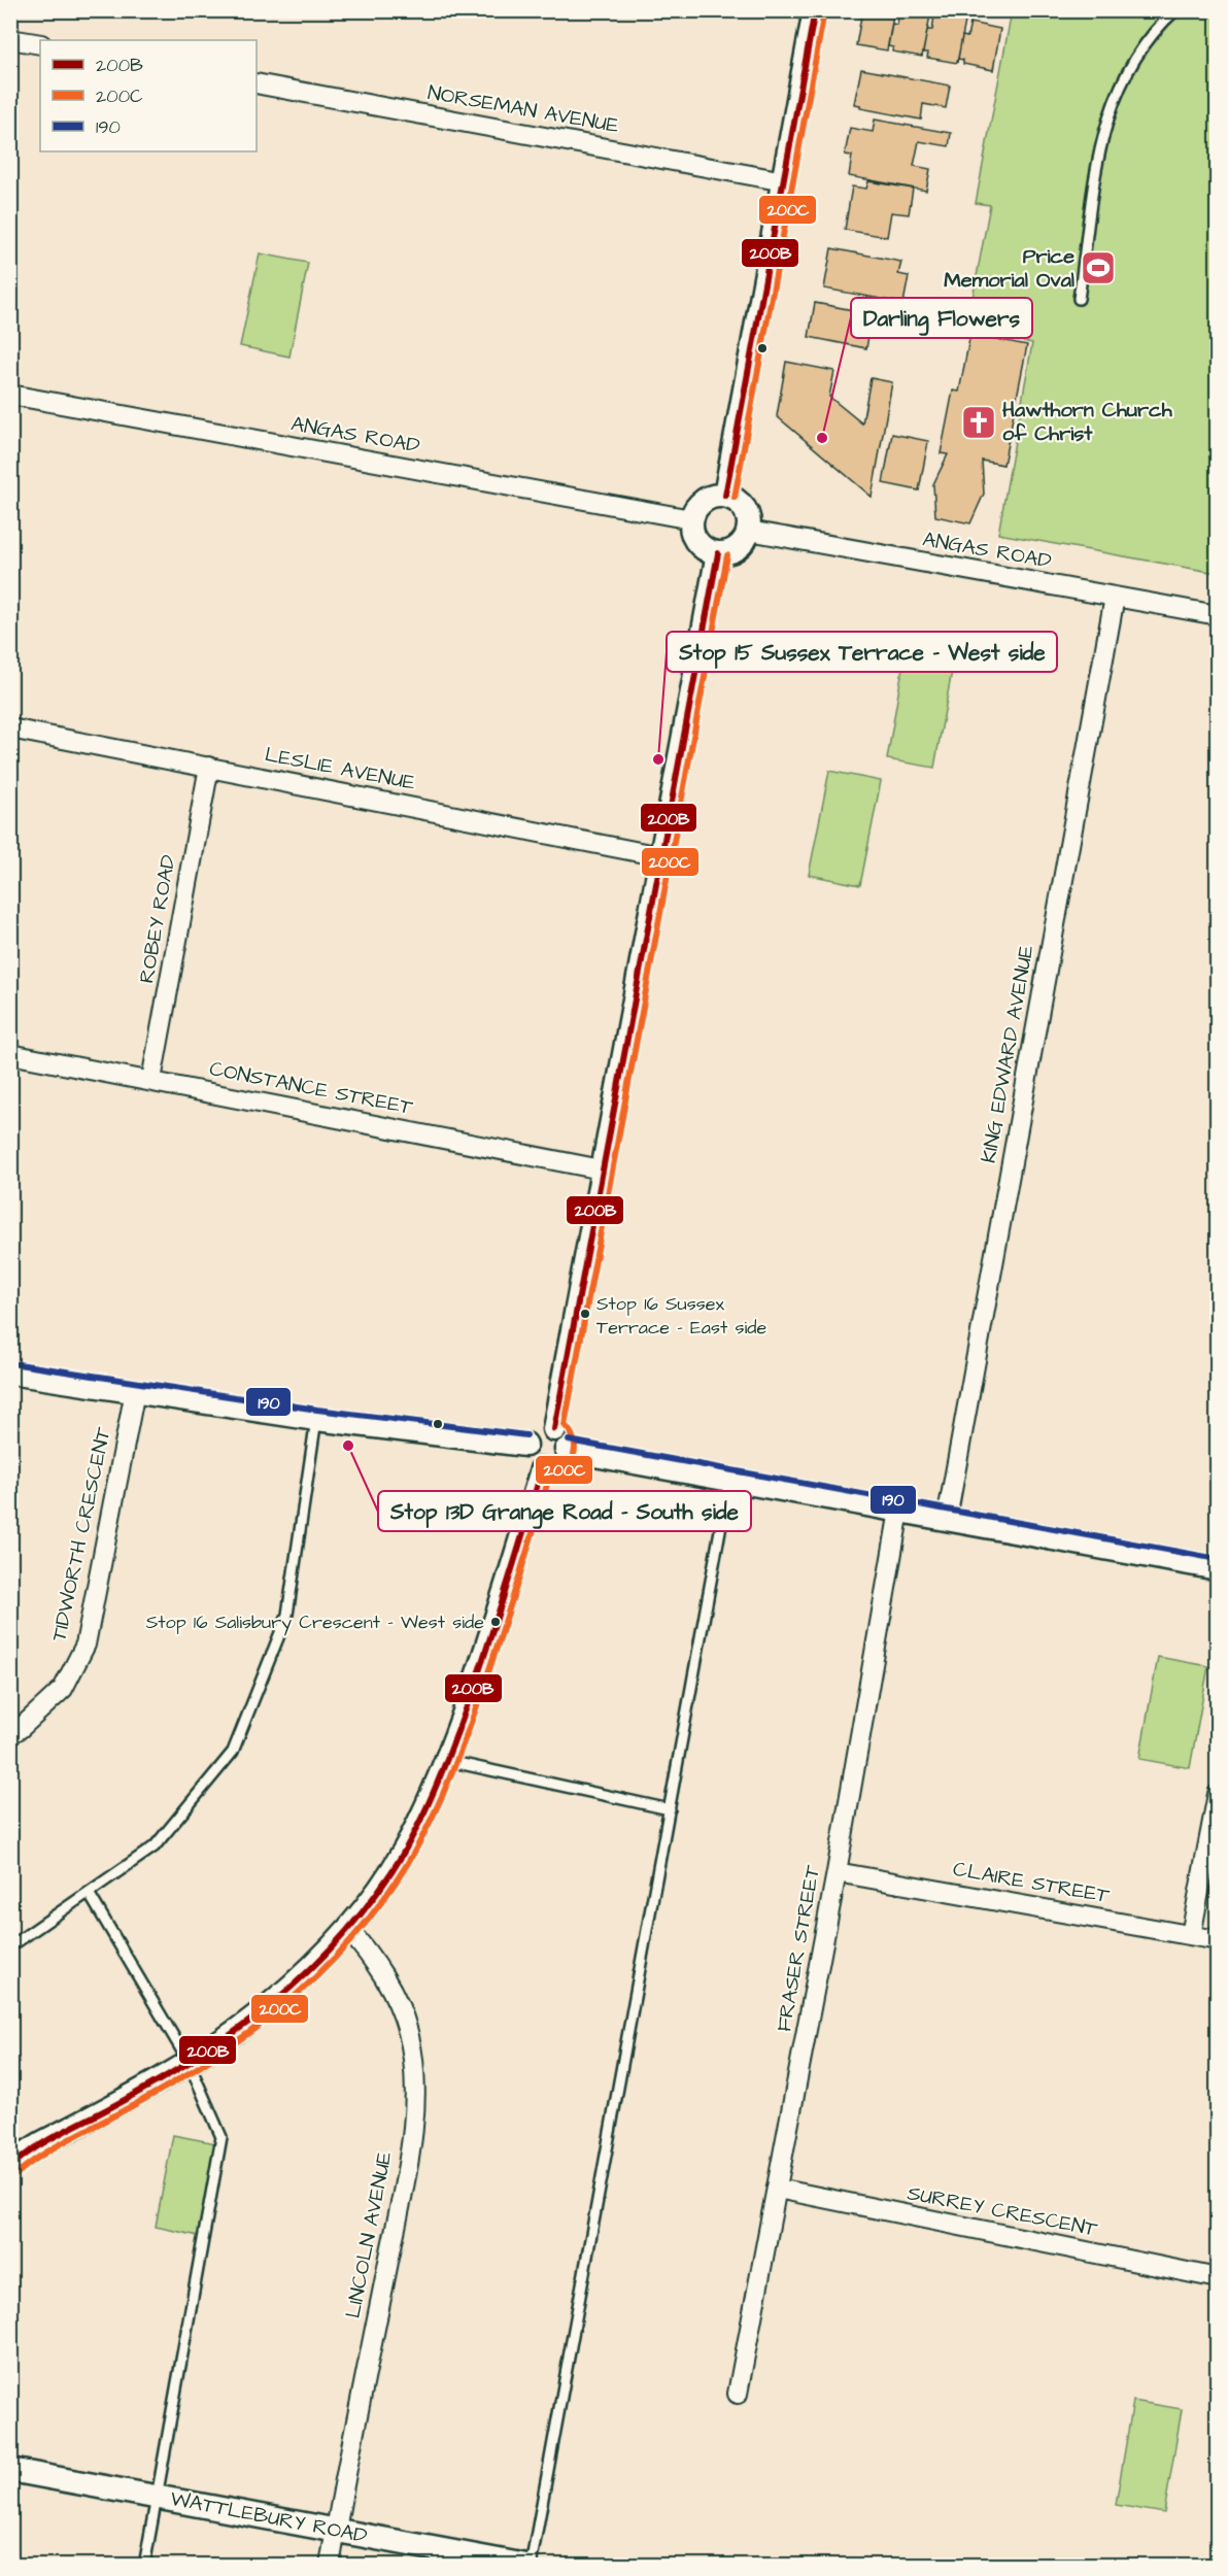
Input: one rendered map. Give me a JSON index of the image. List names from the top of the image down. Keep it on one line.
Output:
{"streets":{"street":["NORSEMAN AVENUE","ANGAS ROAD","LESLIE AVENUE","ROBEY ROAD","KING EDWARD AVENUE","CONSTANCE STREET","TIDWORTH CRESCENT","CLAIRE STREET","FRASER STREET","SURREY CRESCENT","LINCOLN AVENUE","WATTLEBURY ROAD"]},"crossings":[["ANGAS ROAD","KING EDWARD AVENUE"],["LESLIE AVENUE","ROBEY ROAD"],["ROBEY ROAD","CONSTANCE STREET"],["CLAIRE STREET","FRASER STREET"],["FRASER STREET","SURREY CRESCENT"],["LINCOLN AVENUE","WATTLEBURY ROAD"]],"places":{"sports":["Price Memorial Oval"],"church":["Hawthorn Church of Christ"],"other":["Darling Flowers","Stop 15 Sussex Terrace - West side","Stop 16 Sussex Terrace - East side","Stop 13D Grange Road - South side","Stop 16 Salisbury Crescent - West side"]},"lines":["transit line 200B","transit line 200C","transit line 190"],"legend":["200B","200C","190"]}
